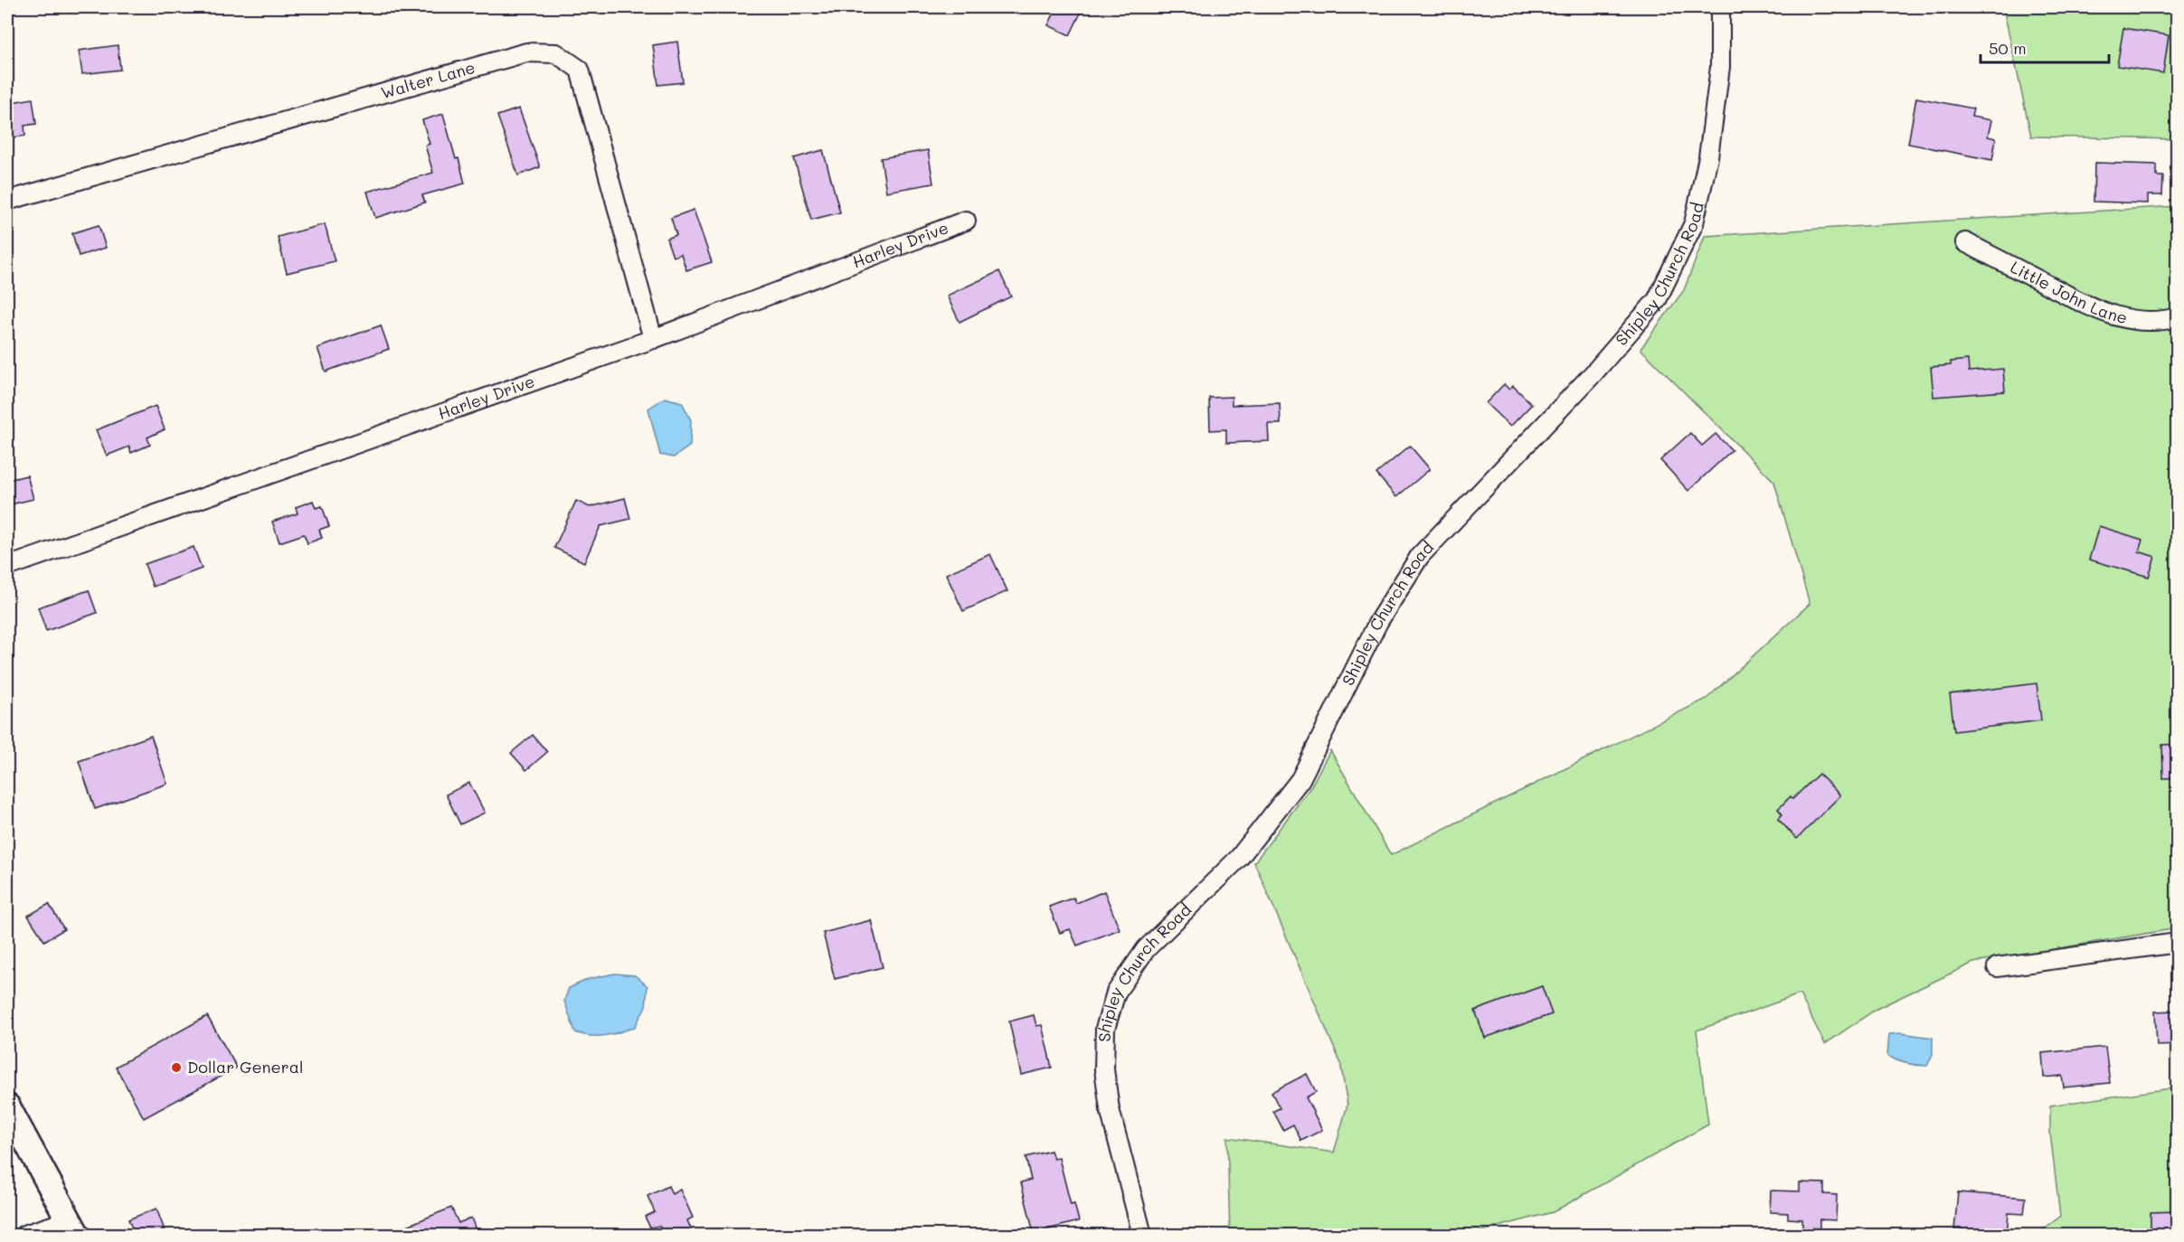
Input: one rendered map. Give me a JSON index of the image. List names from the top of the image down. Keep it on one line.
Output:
{"streets":{"street":["Walter Lane","Harley Drive","Shipley Church Road","Little John Lane"]},"crossings":[["Walter Lane","Harley Drive"]],"places":["Dollar General"],"scale_bar":"50 m"}
